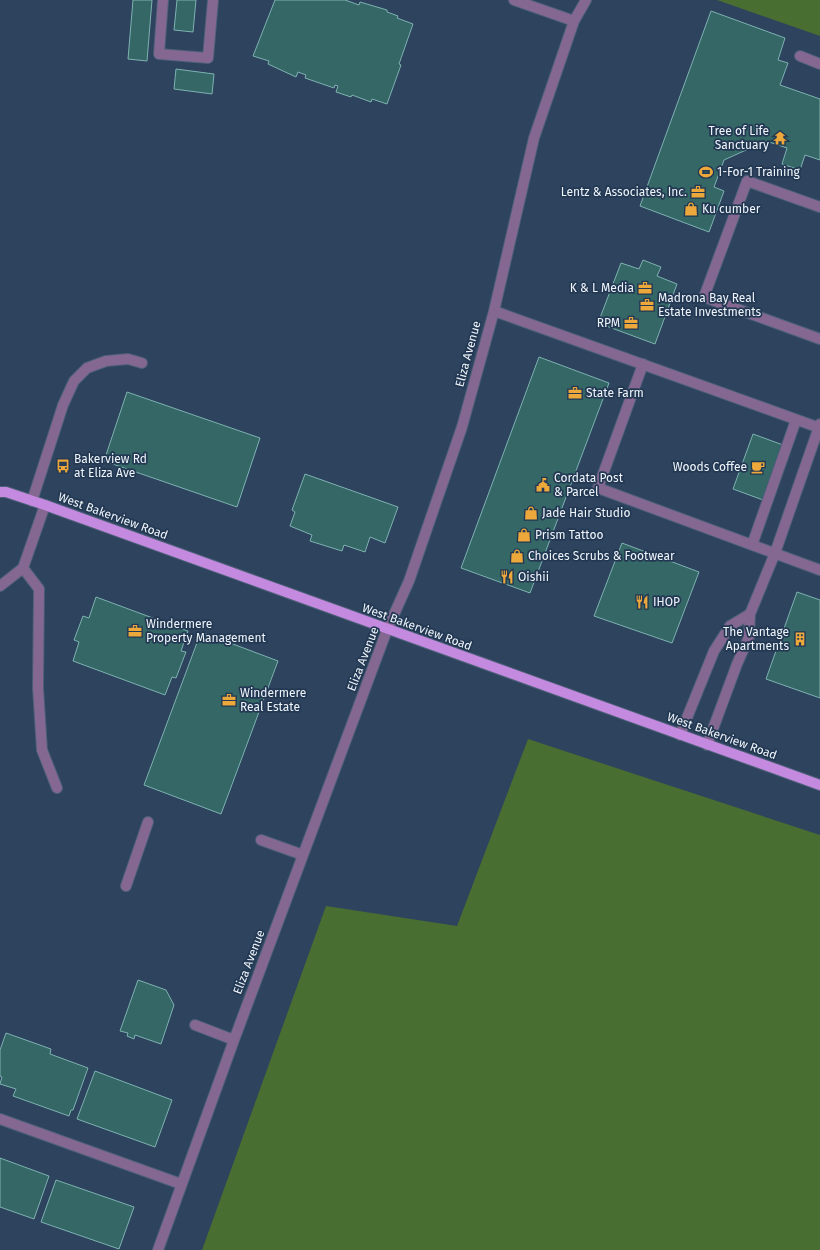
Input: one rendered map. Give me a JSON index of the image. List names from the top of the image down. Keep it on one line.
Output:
{"streets":{"main road":["West Bakerview Road"],"street":["Eliza Avenue"]},"crossings":[["Eliza Avenue","West Bakerview Road"]],"places":{"temple":["Tree of Life Sanctuary"],"sports":["1-For-1 Training"],"office":["Lentz & Associates, Inc.","K & L Media","Madrona Bay Real Estate Investments","RPM","State Farm","Windermere Property Management","Windermere Real Estate"],"shop":["Ku cumber","Jade Hair Studio","Prism Tattoo","Choices Scrubs & Footwear"],"bus stop":["Bakerview Rd at Eliza Ave"],"cafe":["Woods Coffee"],"public building":["Cordata Post & Parcel"],"restaurant":["Oishii","IHOP"],"building":["The Vantage Apartments"]}}
